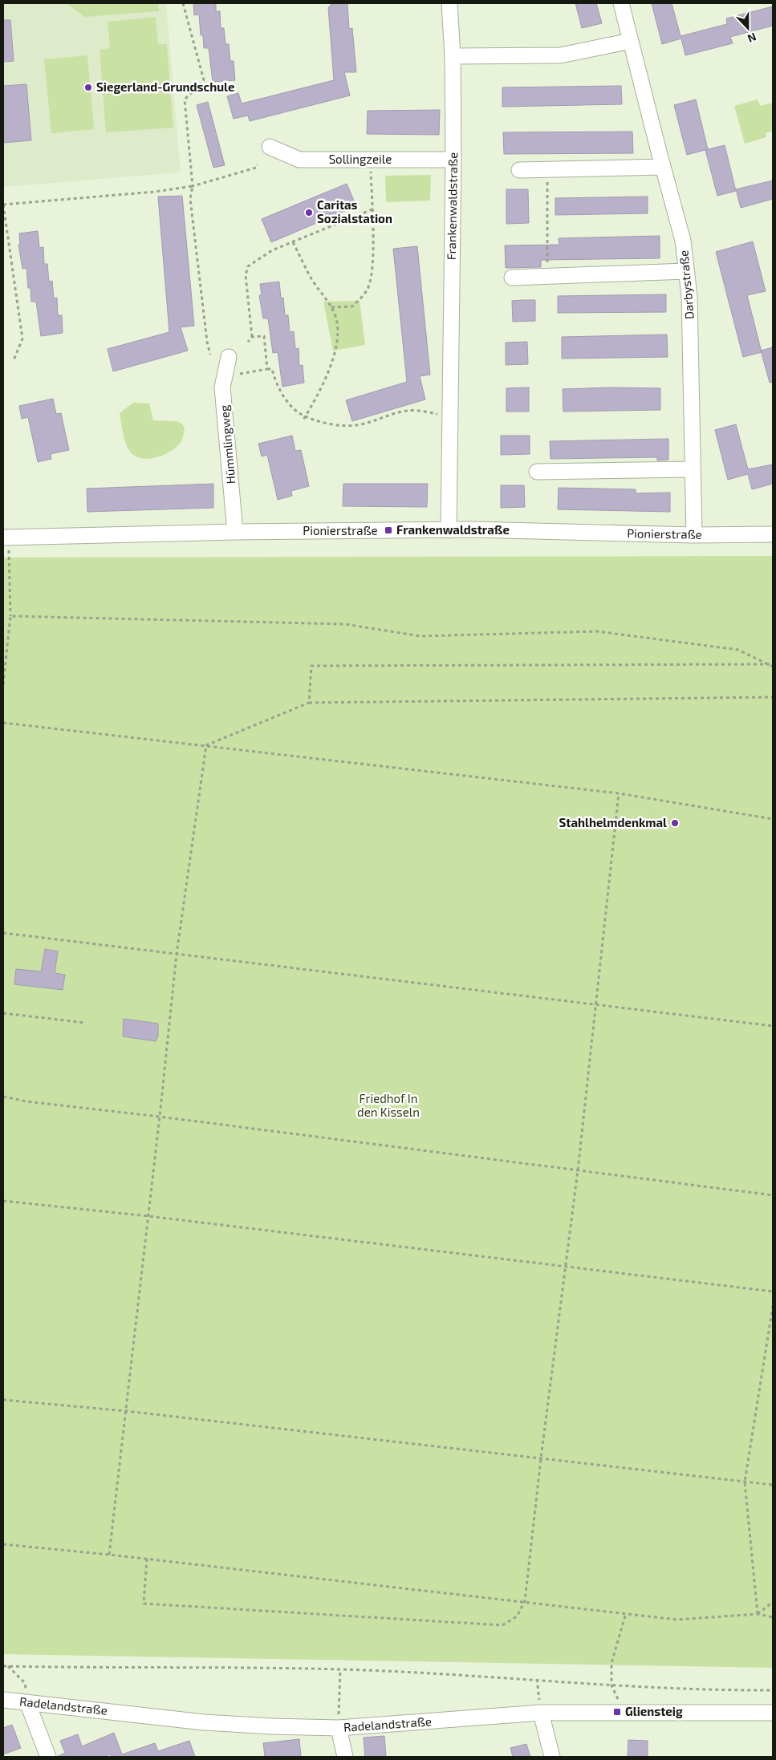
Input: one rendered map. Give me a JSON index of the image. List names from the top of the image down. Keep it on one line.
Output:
{"streets":{"street":["Sollingzeile","Frankenwaldstraße","Darbystraße","Hümmlingweg","Pionierstraße","Radelandstraße"]},"crossings":[["Sollingzeile","Frankenwaldstraße"],["Frankenwaldstraße","Pionierstraße"],["Darbystraße","Pionierstraße"],["Hümmlingweg","Pionierstraße"]],"parks":["Friedhof In den Kisseln"],"places":{"other":["Siegerland-Grundschule","Caritas Sozialstation","Stahlhelmdenkmal"],"transit":["Frankenwaldstraße","Gliensteig"]},"north":"bottom"}
